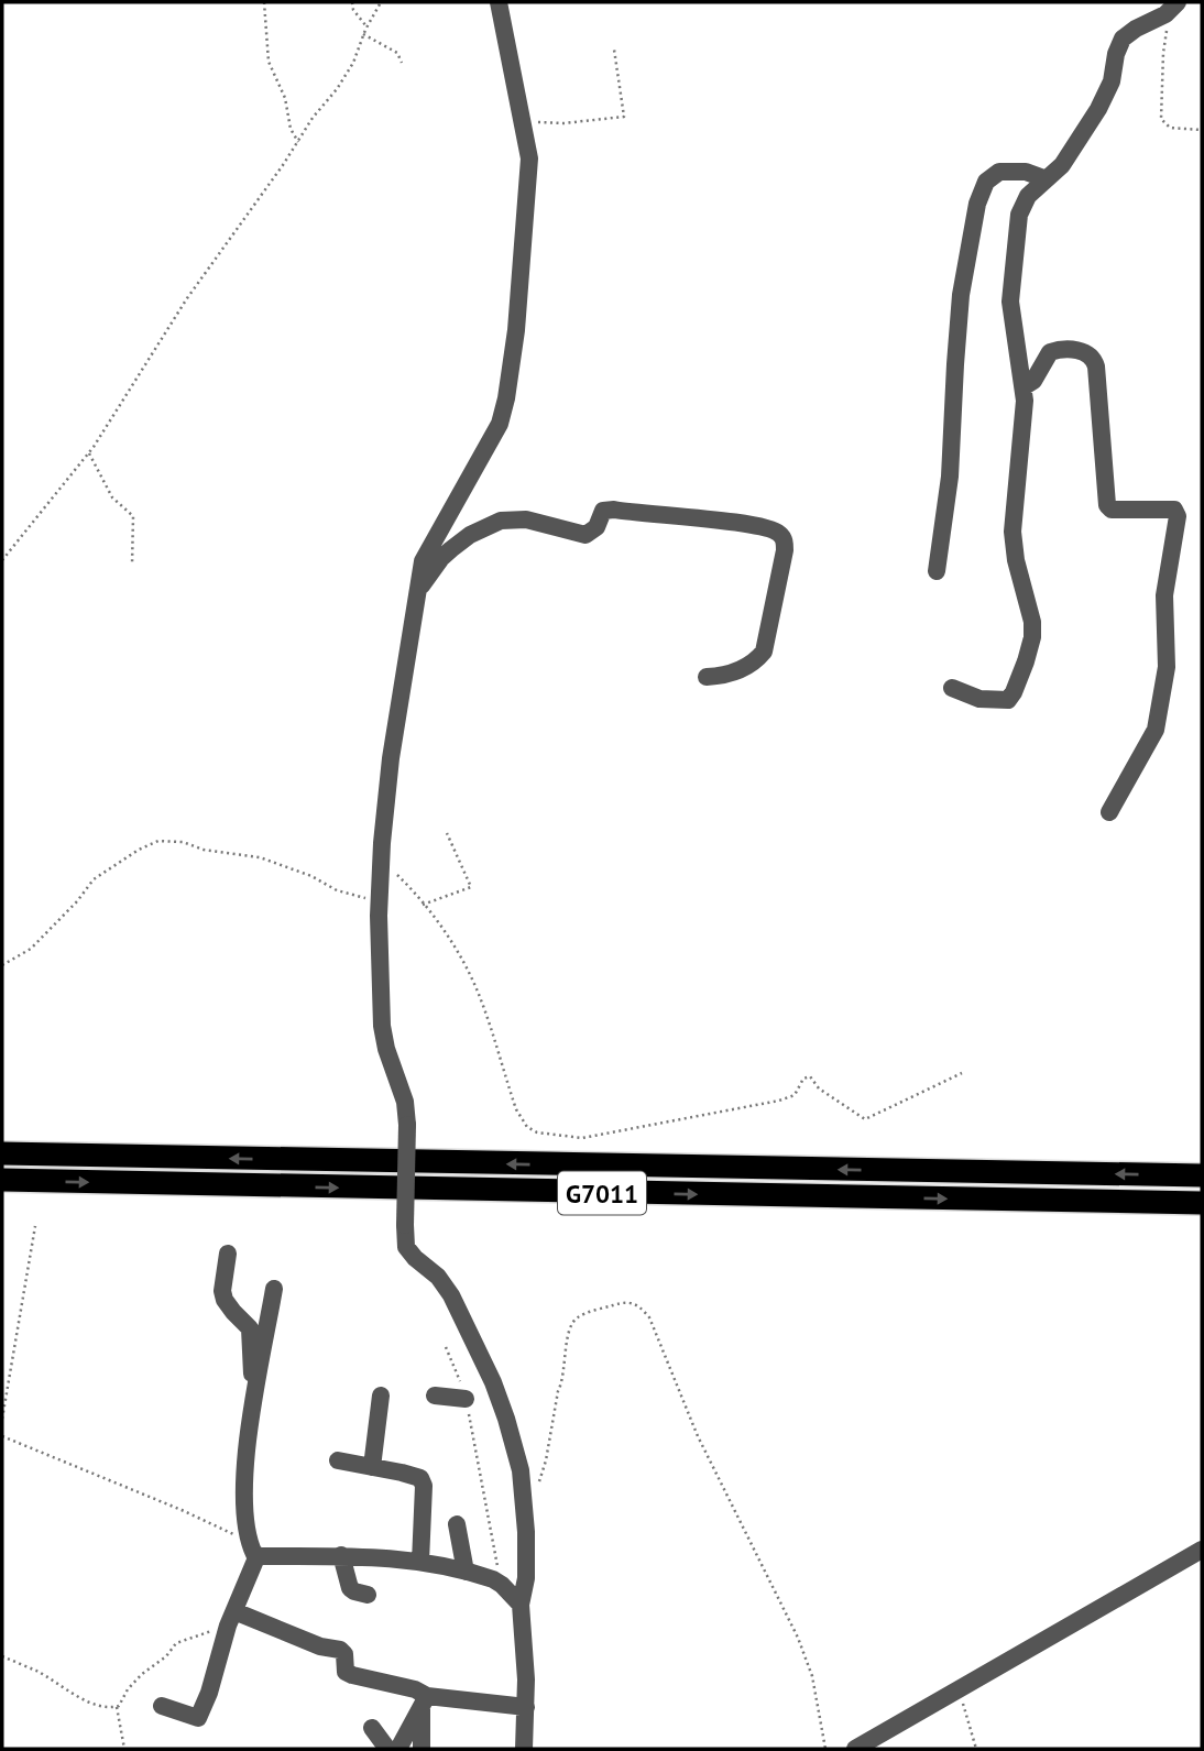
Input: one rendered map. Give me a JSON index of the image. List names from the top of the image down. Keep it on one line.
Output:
{"streets":{"highway":["G7011"]}}
